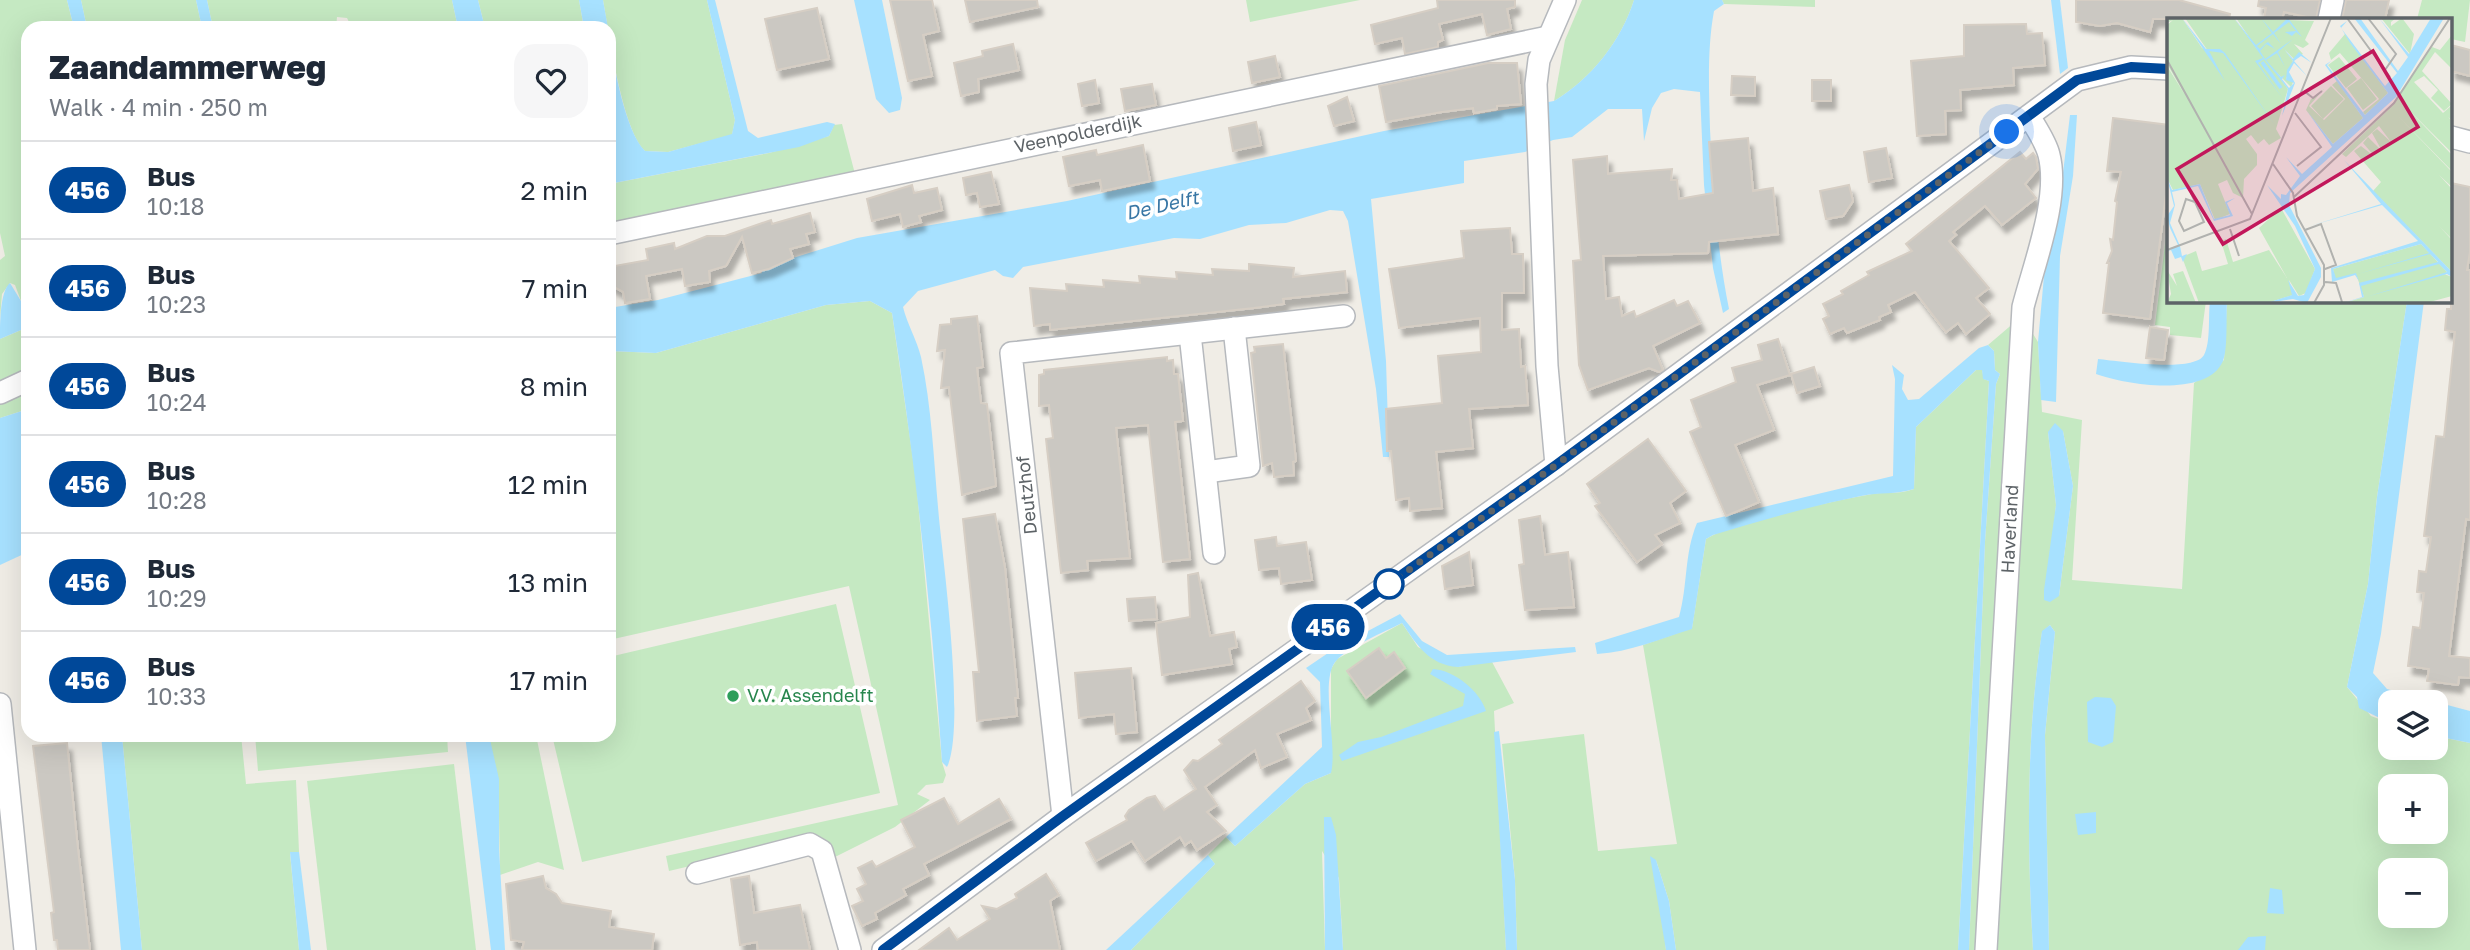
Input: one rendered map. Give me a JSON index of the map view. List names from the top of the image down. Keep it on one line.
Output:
{"streets":{"street":["Veenpolderdijk","Deutzhof","Haverland"]},"water":["De Delft"],"places":["V.V. Assendelft"],"lines":["bus line 456"],"page":{"on_map":"456","heading":["Zaandammerweg","Walk · 4 min · 250 m"],"list":[{"mark":"456","name":"Bus","note":"10:18","value":"2 min"},{"mark":"456","name":"Bus","note":"10:23","value":"7 min"},{"mark":"456","name":"Bus","note":"10:24","value":"8 min"},{"mark":"456","name":"Bus","note":"10:28","value":"12 min"},{"mark":"456","name":"Bus","note":"10:29","value":"13 min"},{"mark":"456","name":"Bus","note":"10:33","value":"17 min"}],"map_buttons":["+","−"]}}
